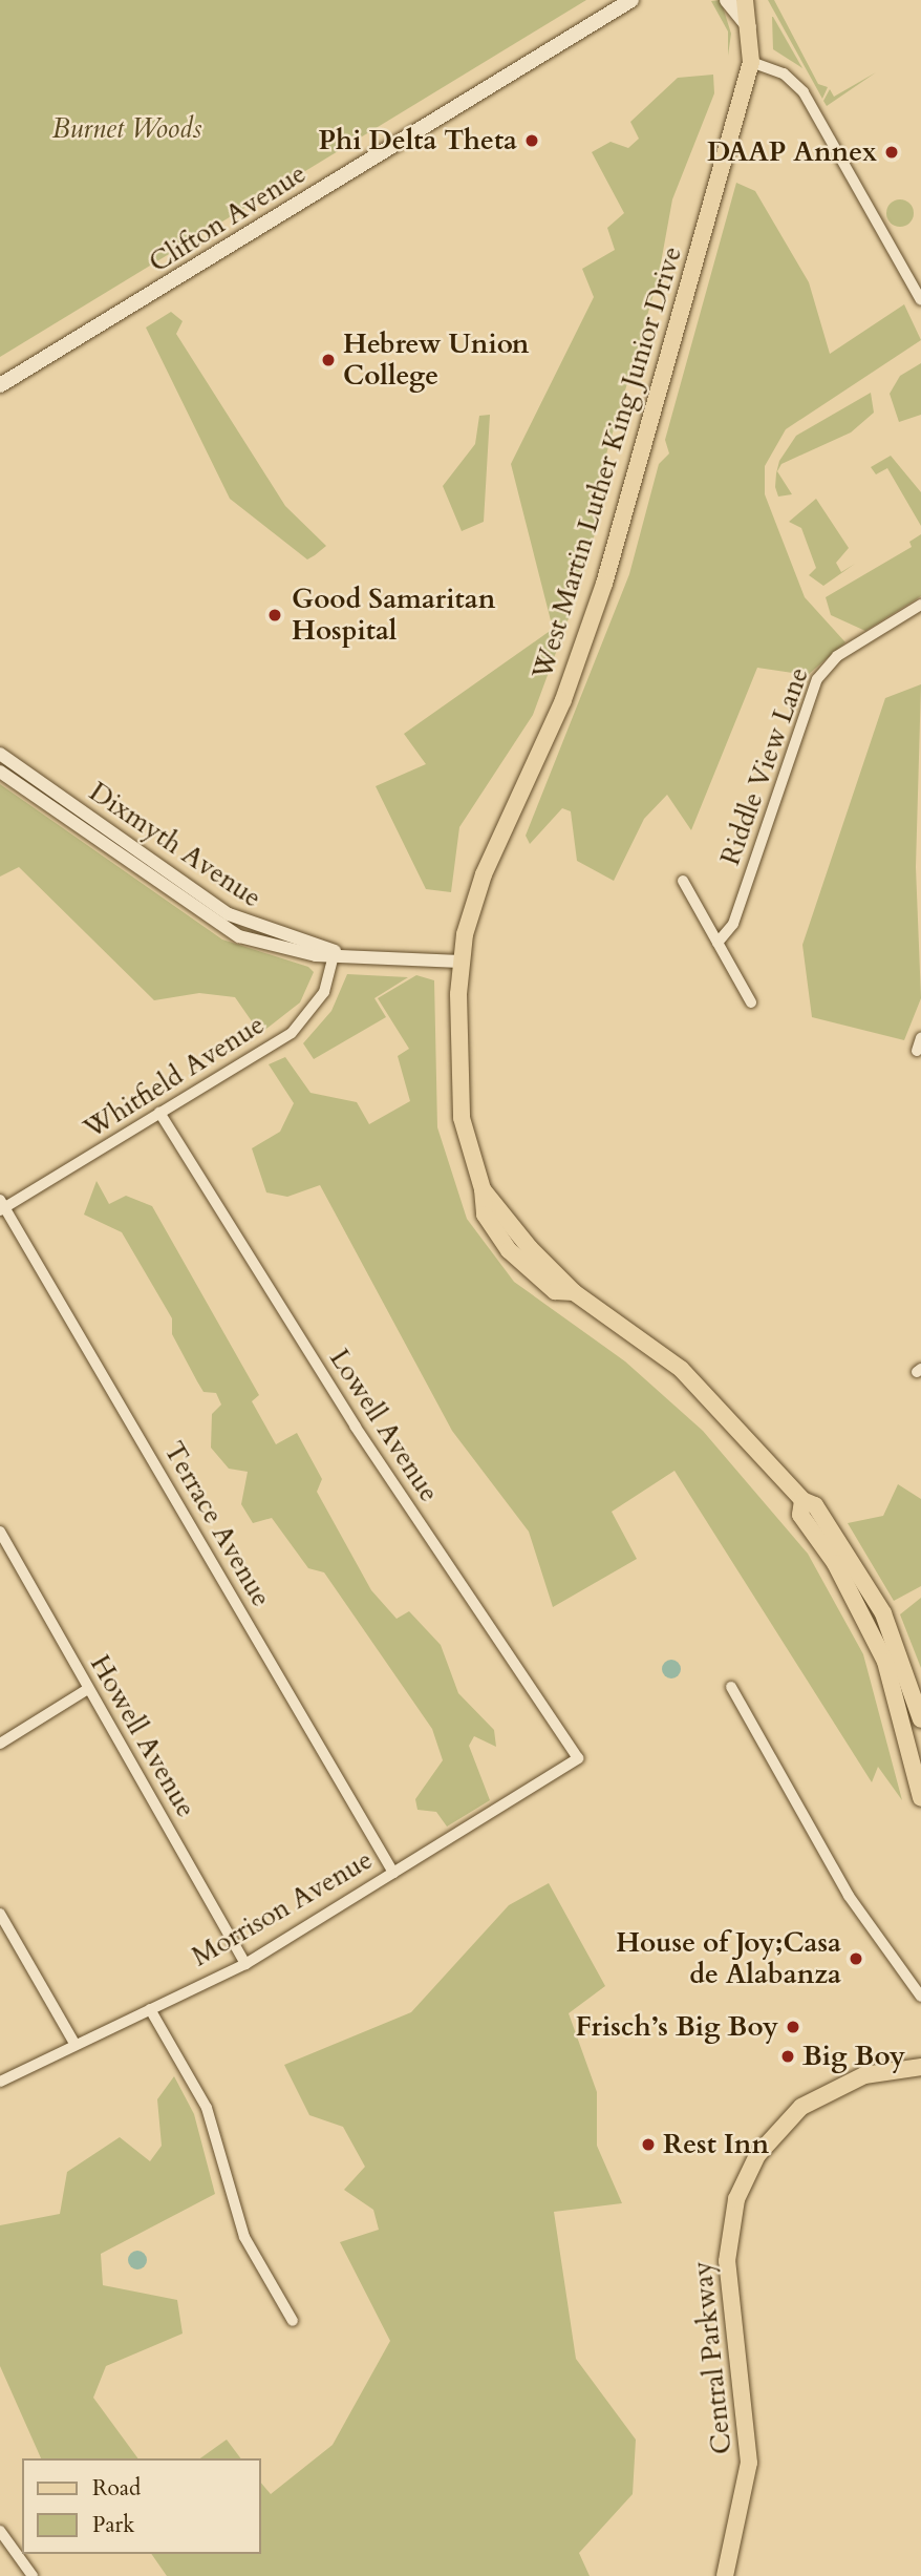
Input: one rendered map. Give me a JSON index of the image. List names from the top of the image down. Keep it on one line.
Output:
{"streets":{"main road":["Clifton Avenue","West Martin Luther King Junior Drive","Central Parkway"],"street":["Riddle View Lane","Dixmyth Avenue","Whitfield Avenue","Lowell Avenue","Terrace Avenue","Howell Avenue","Morrison Avenue"]},"crossings":[["West Martin Luther King Junior Drive","Dixmyth Avenue"],["Dixmyth Avenue","Whitfield Avenue"],["Whitfield Avenue","Lowell Avenue"],["Whitfield Avenue","Terrace Avenue"],["Lowell Avenue","Morrison Avenue"],["Terrace Avenue","Morrison Avenue"],["Howell Avenue","Morrison Avenue"]],"parks":["Burnet Woods"],"places":["Phi Delta Theta","DAAP Annex","Hebrew Union College","Good Samaritan Hospital","House of Joy;Casa de Alabanza","Frisch’s Big Boy","Big Boy","Rest Inn"],"legend":["Road","Park"]}
